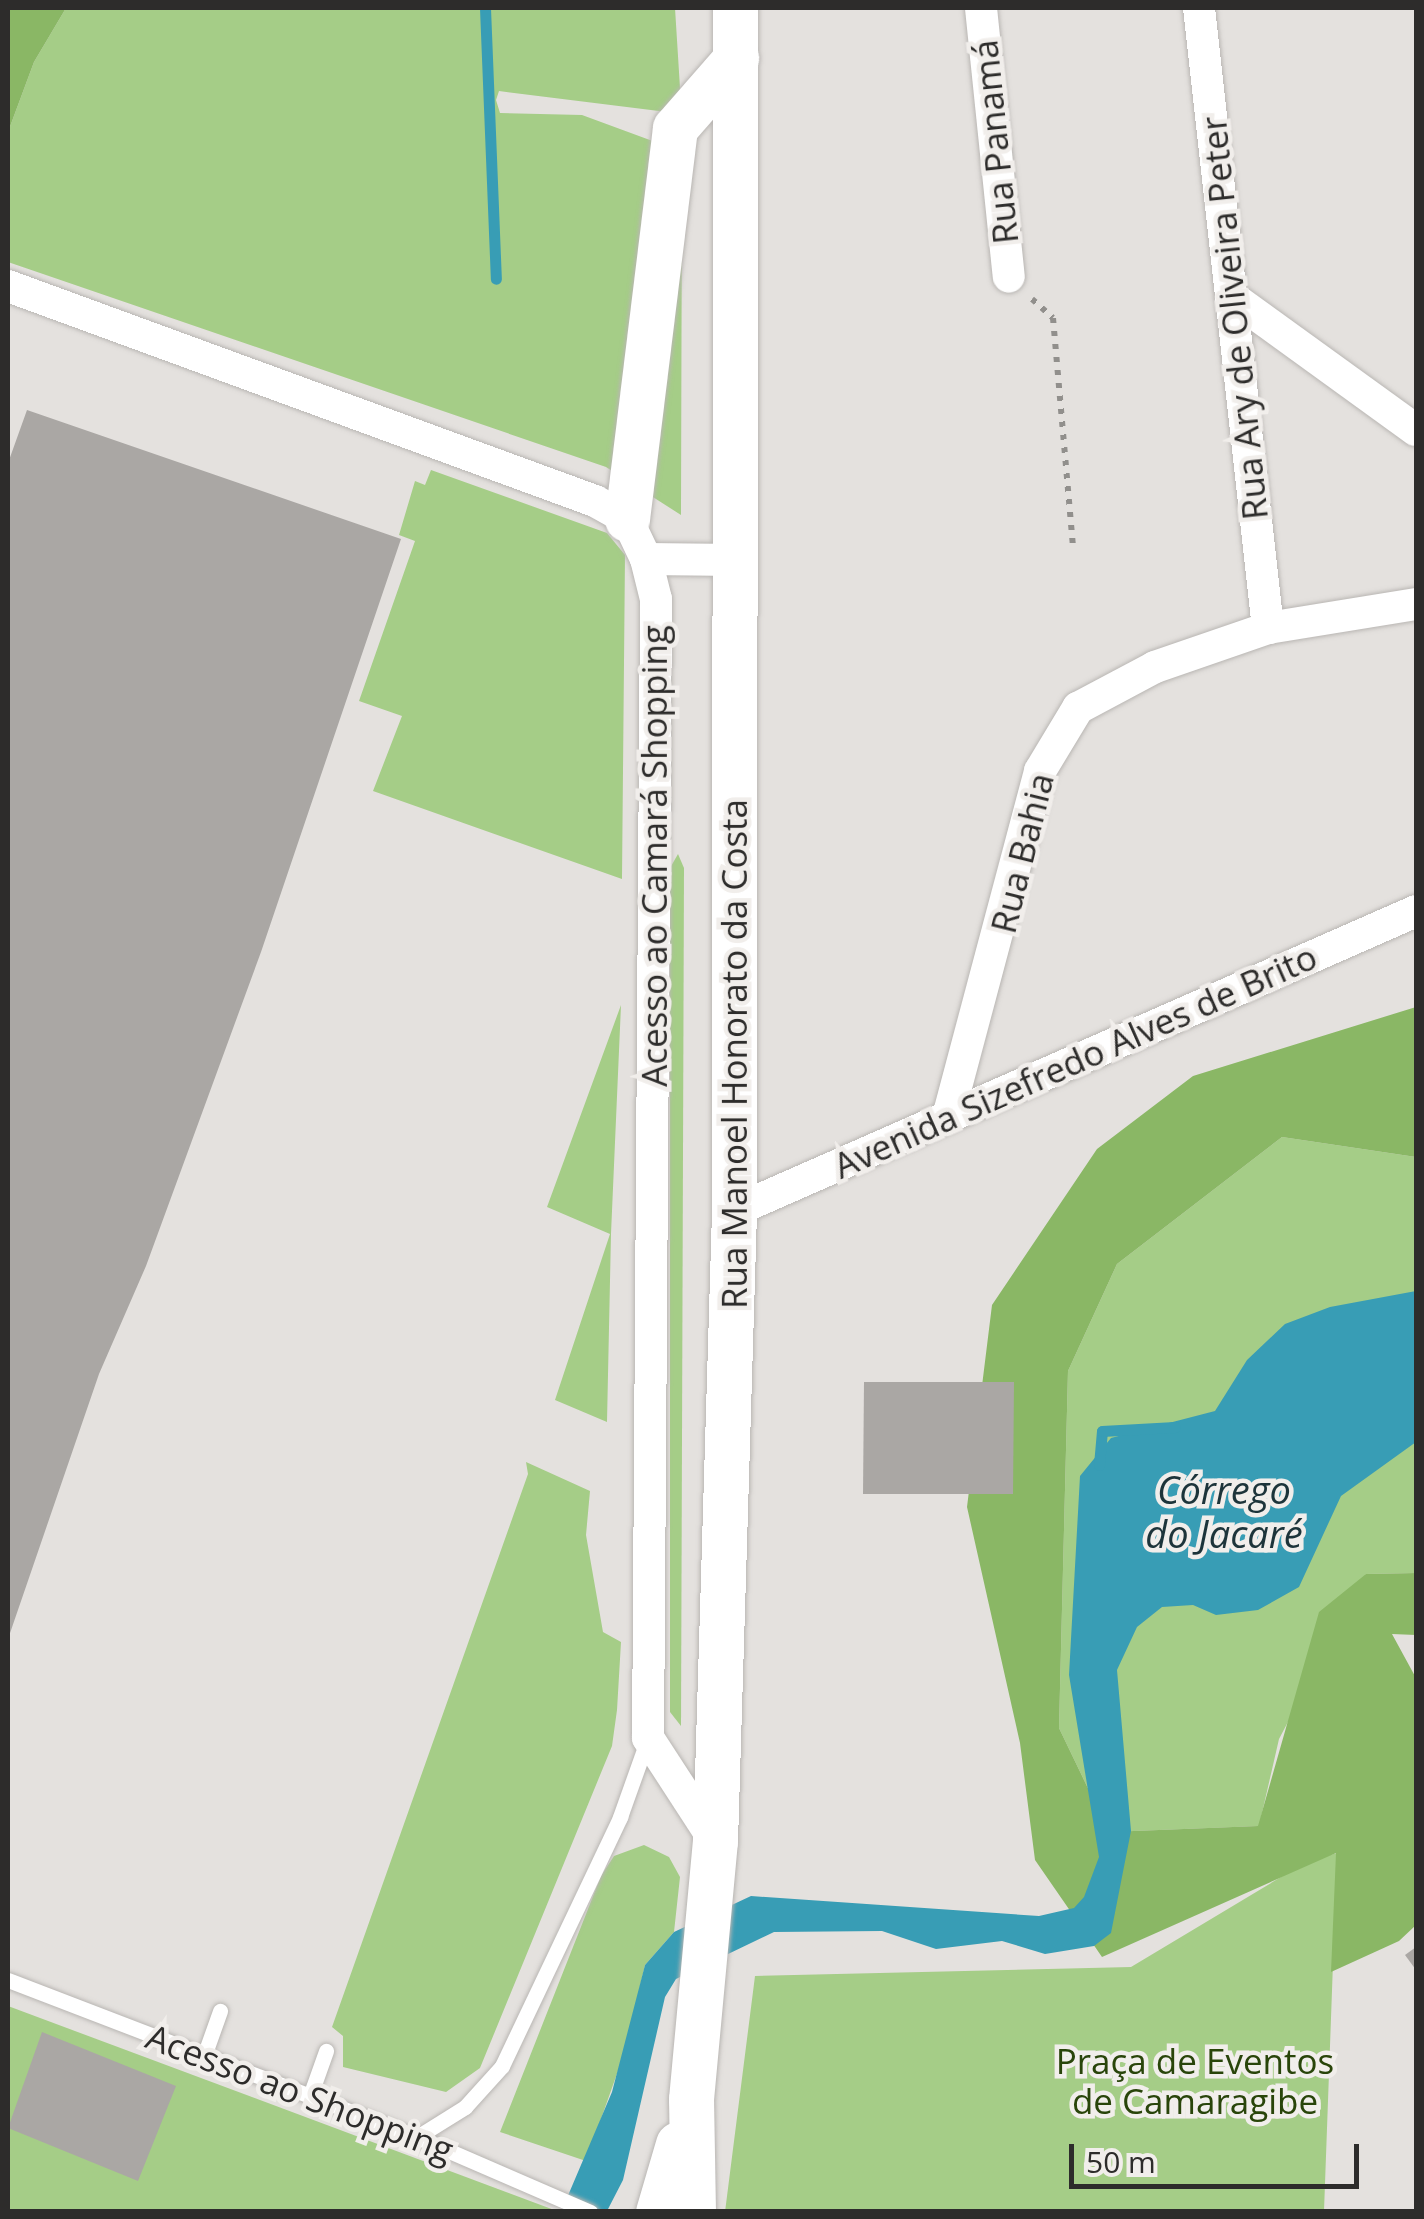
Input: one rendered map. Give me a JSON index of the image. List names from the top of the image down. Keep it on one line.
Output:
{"streets":{"street":["Rua Panamá","Rua Ary de Oliveira Peter","Rua Bahia","Acesso ao Camará Shopping","Rua Manoel Honorato da Costa","Avenida Sizefredo Alves de Brito"],"lane":["Acesso ao Shopping"]},"crossings":[["Rua Ary de Oliveira Peter","Rua Bahia"],["Rua Bahia","Avenida Sizefredo Alves de Brito"],["Rua Manoel Honorato da Costa","Avenida Sizefredo Alves de Brito"]],"water":["Córrego do Jacaré"],"parks":["Praça de Eventos de Camaragibe"],"scale_bar":"50 m"}
